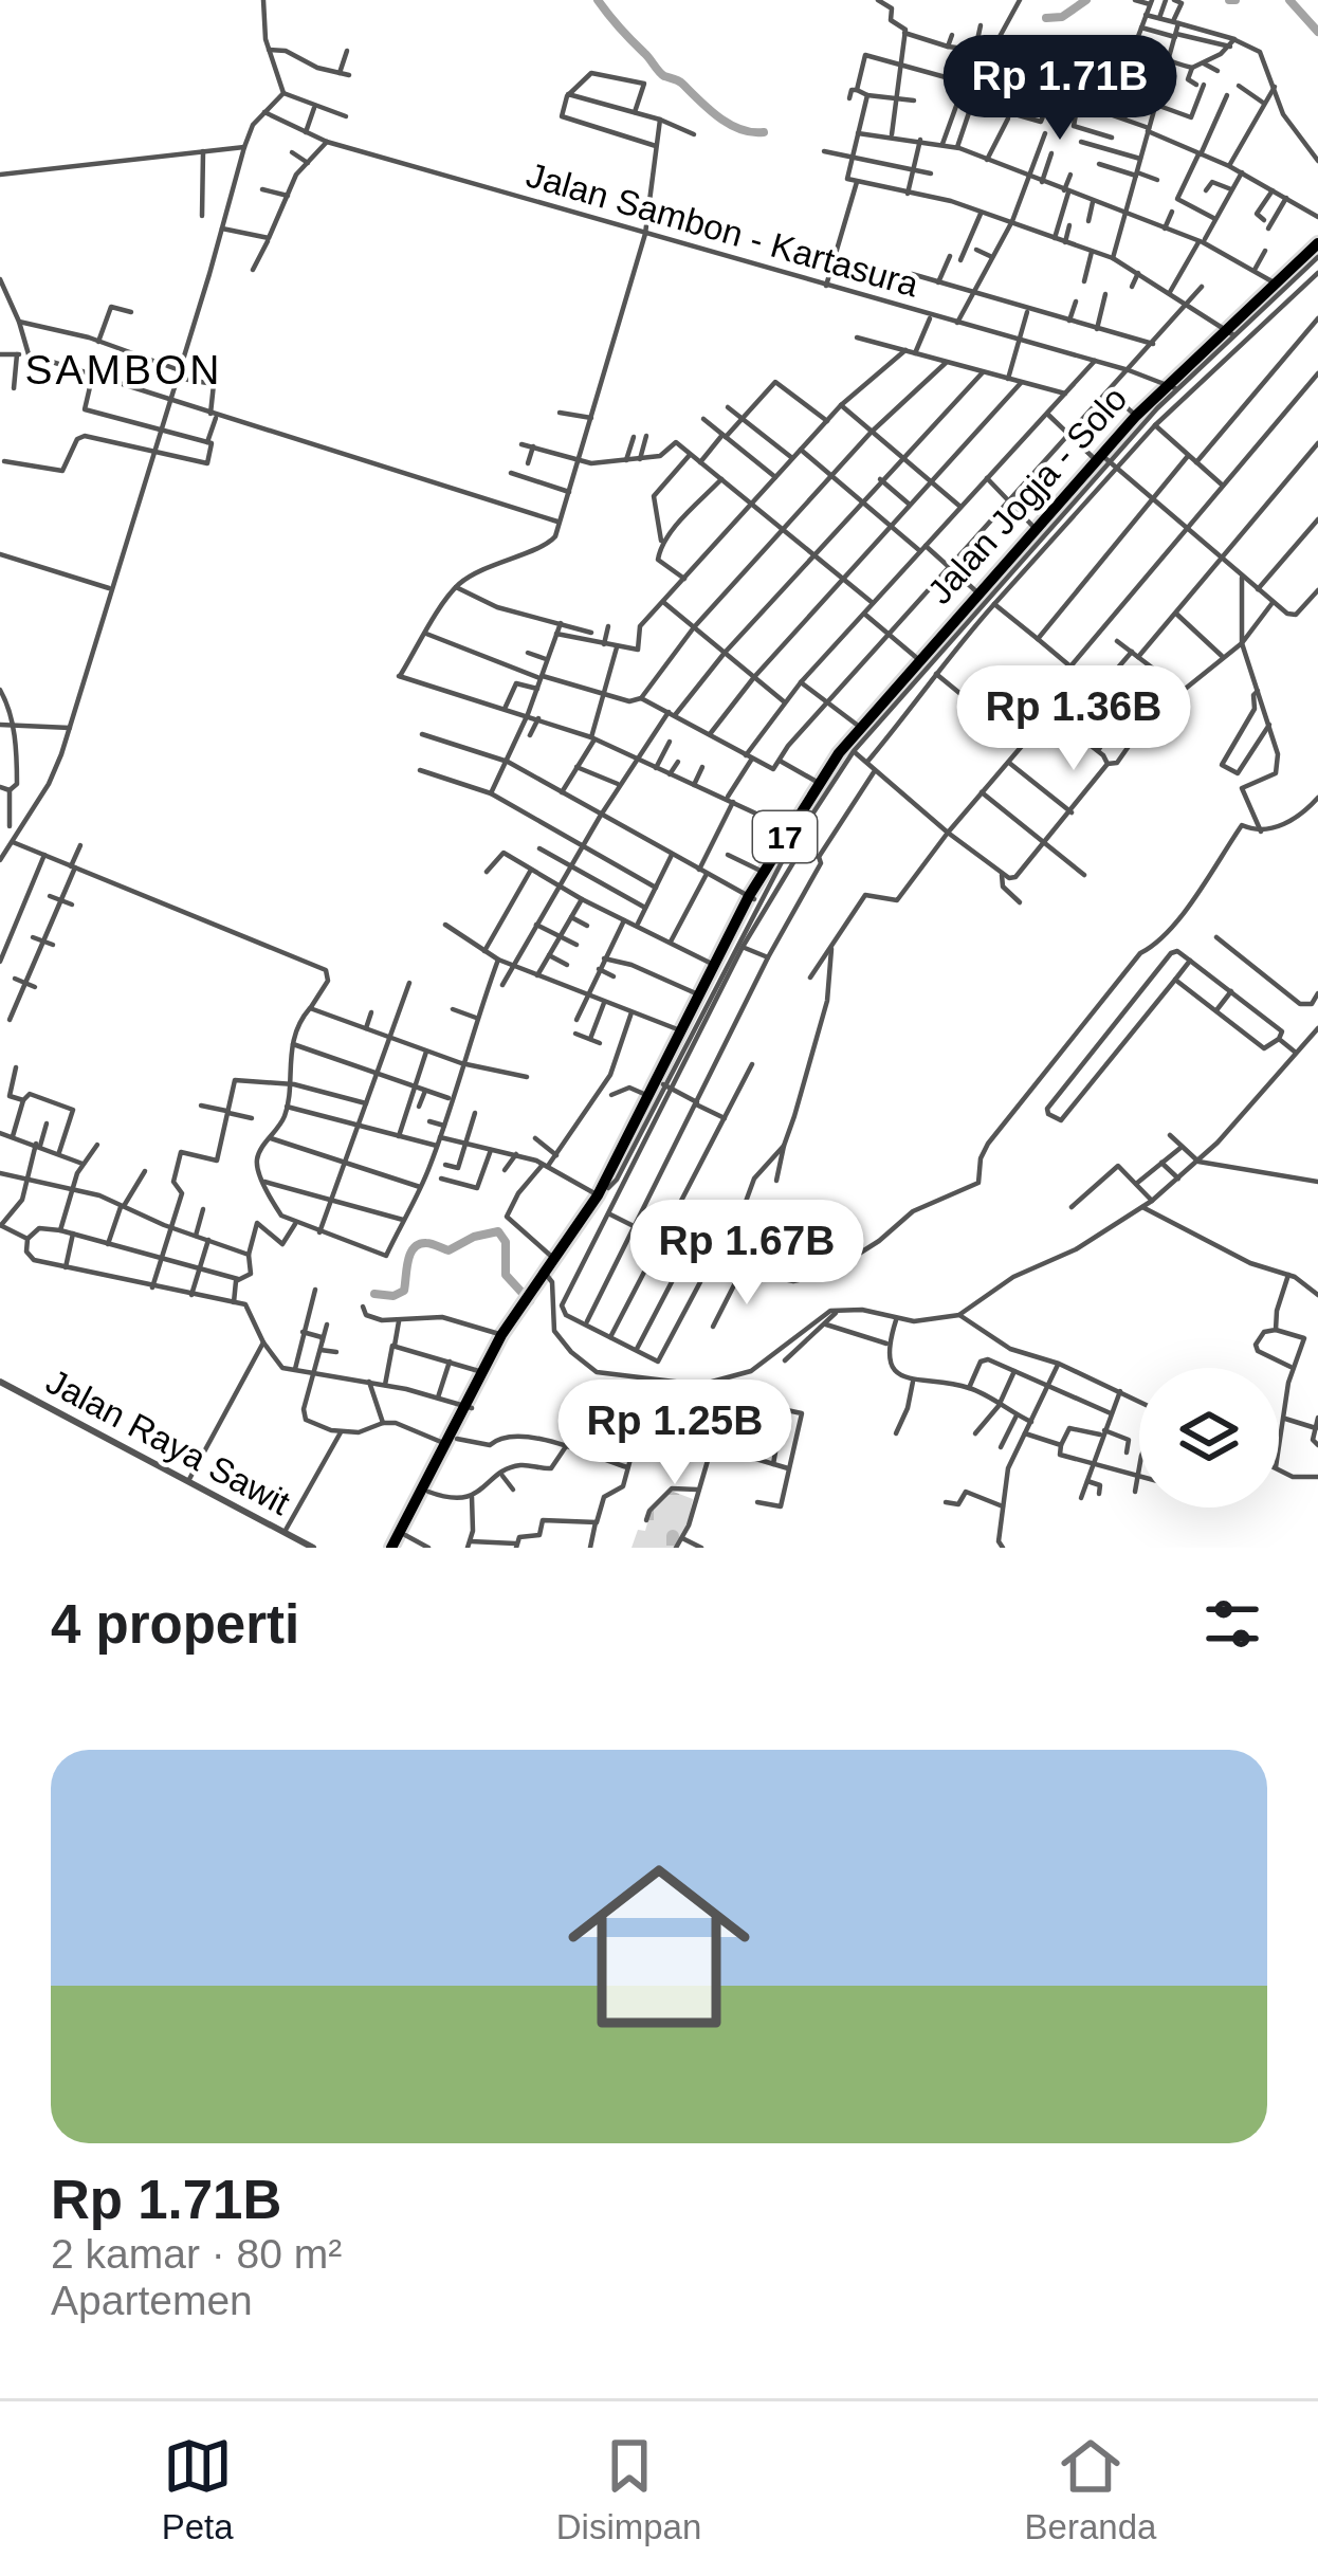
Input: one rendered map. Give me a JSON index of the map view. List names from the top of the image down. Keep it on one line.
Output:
{"streets":{"highway":["Jalan Jogja - Solo","17"],"street":["Jalan Sambon - Kartasura","Jalan Raya Sawit"]},"crossings":[["Jalan Sambon - Kartasura","Jalan Jogja - Solo"],["Jalan Jogja - Solo","17"]],"districts":["SAMBON"],"page":{"price":["Rp 1.71B","Rp 1.36B","Rp 1.67B","Rp 1.25B"],"heading":"4 properti","list":[{"name":"Rp 1.71B","note":"2 kamar · 80 m² · Apartemen"}],"tabs":["Peta","Disimpan","Beranda"]}}
